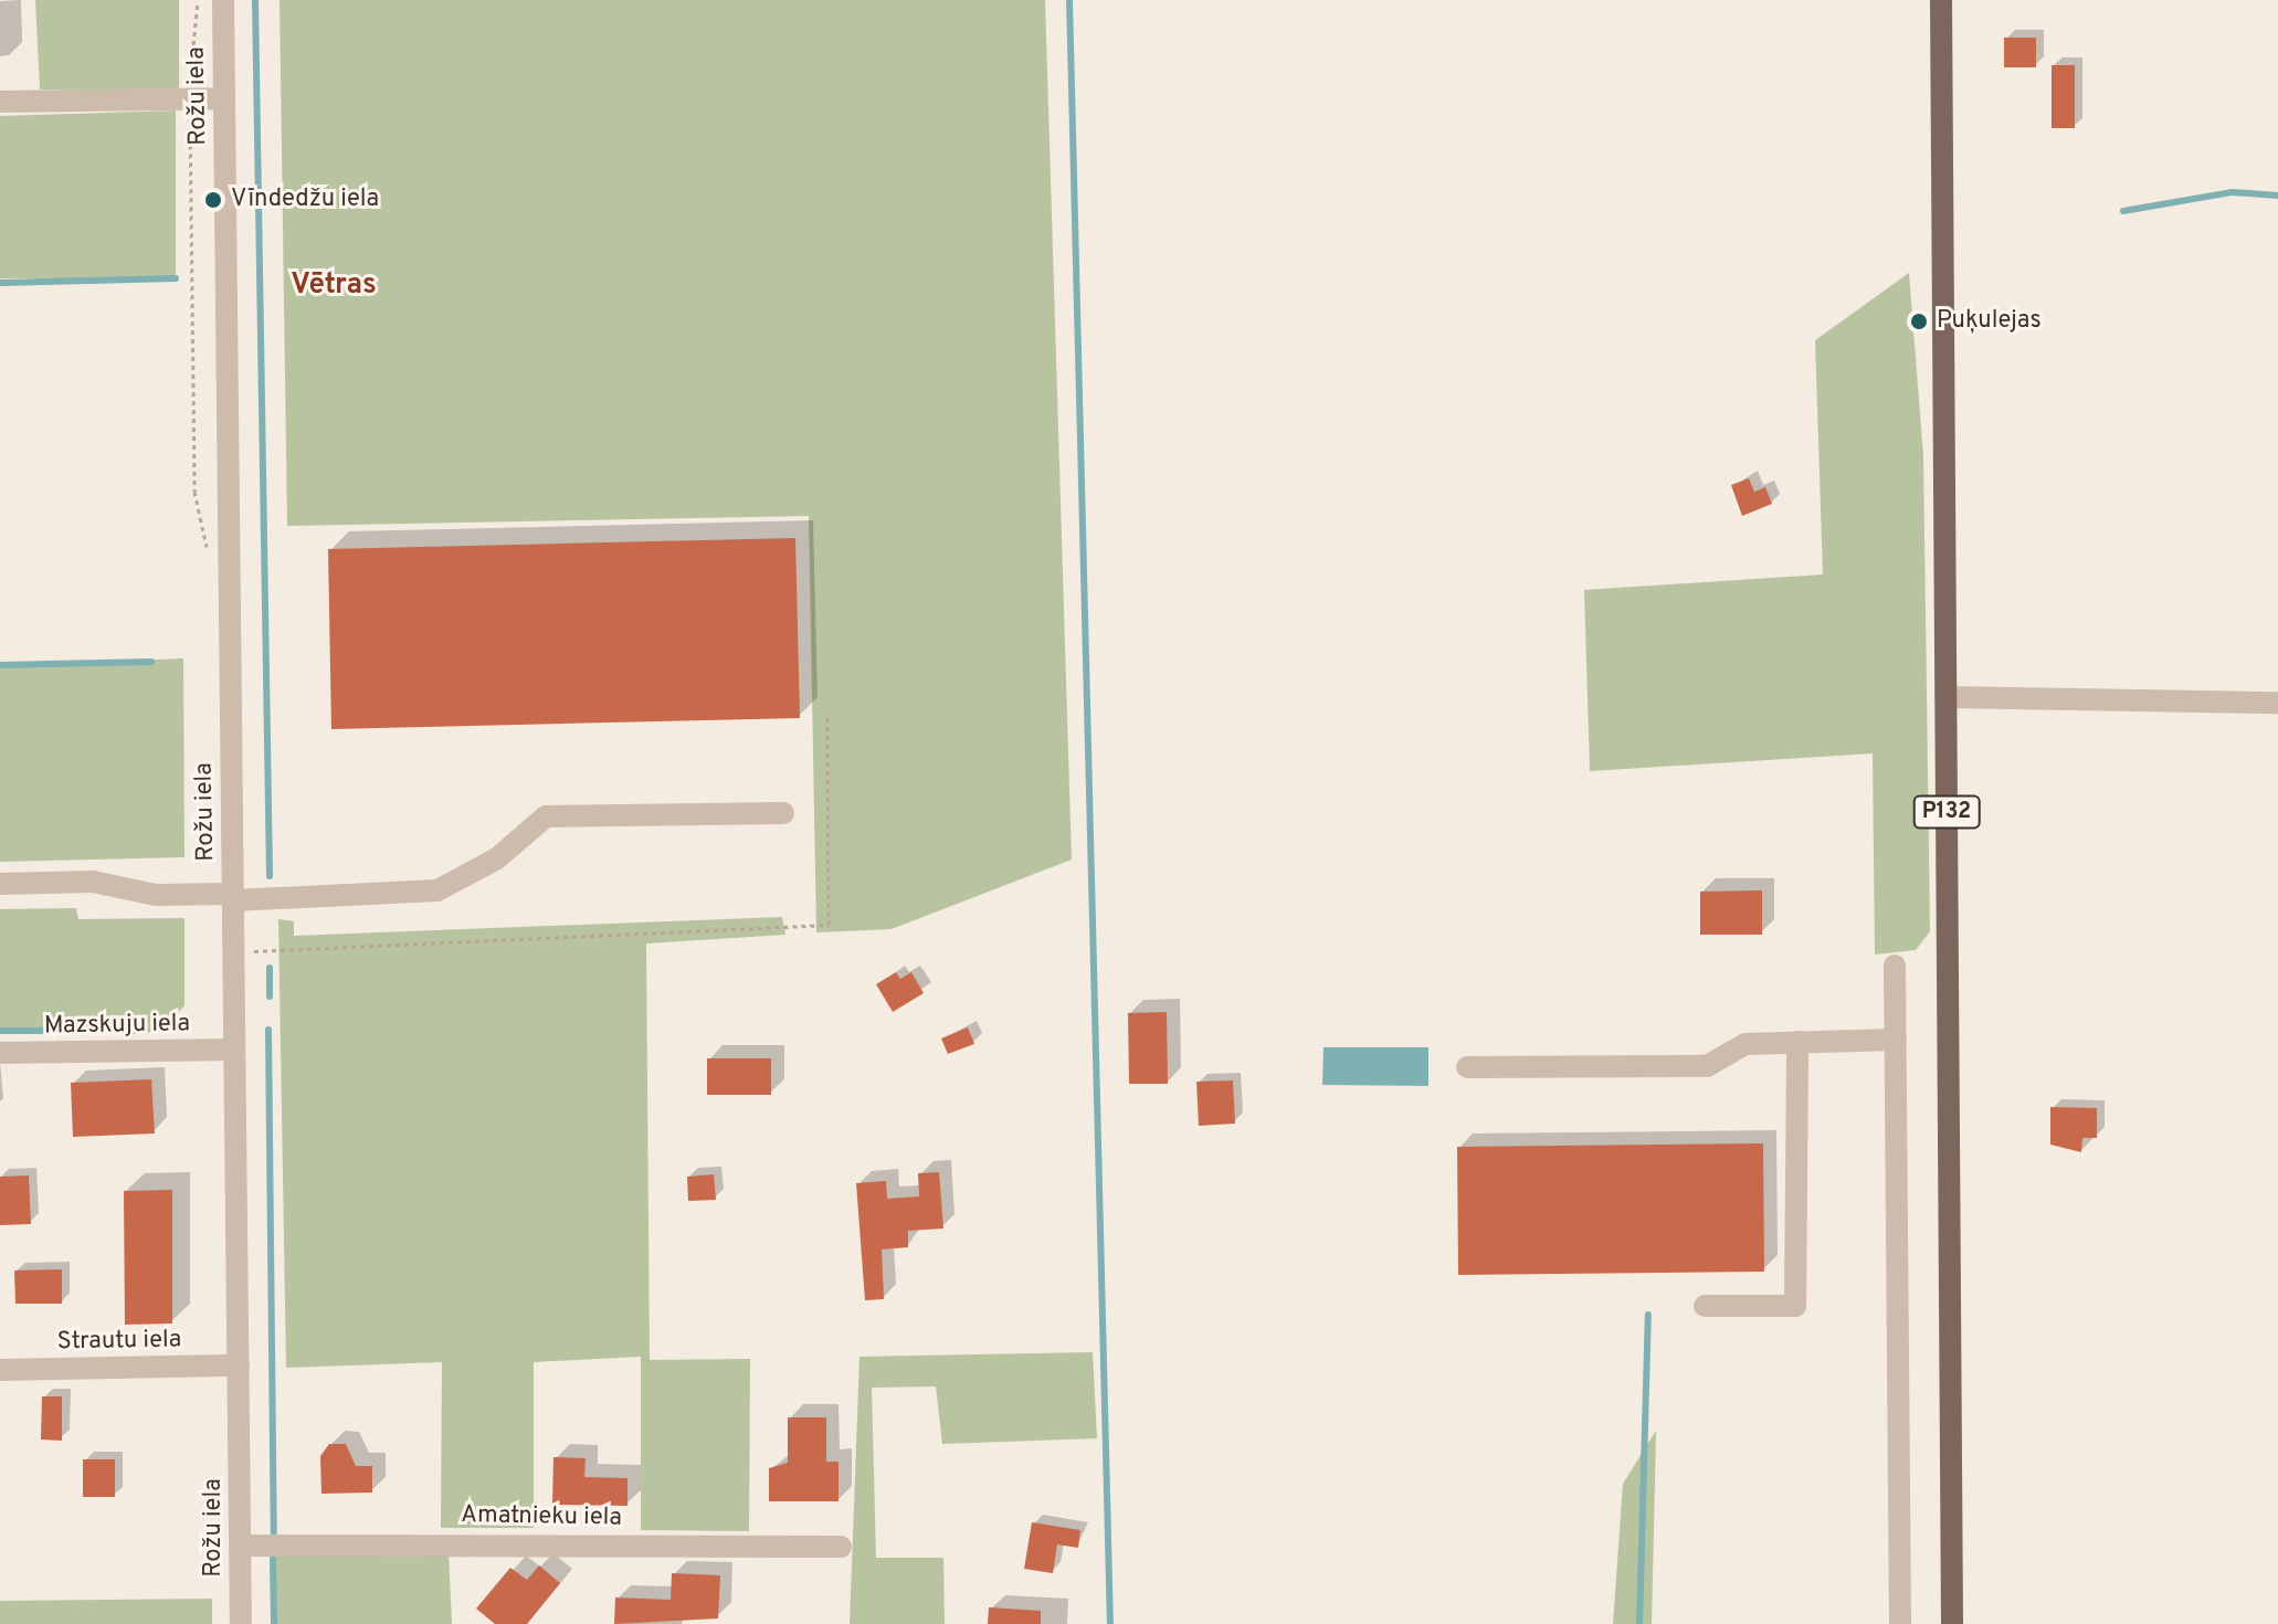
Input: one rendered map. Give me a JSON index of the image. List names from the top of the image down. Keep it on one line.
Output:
{"streets":{"main road":["P132"],"street":["Rožu iela","Mazskuju iela","Strautu iela","Amatnieku iela"]},"crossings":[["Rožu iela","Mazskuju iela"],["Rožu iela","Strautu iela"],["Rožu iela","Amatnieku iela"]],"districts":["Vētras"],"places":["Vīndedžu iela","Puķulejas"]}
